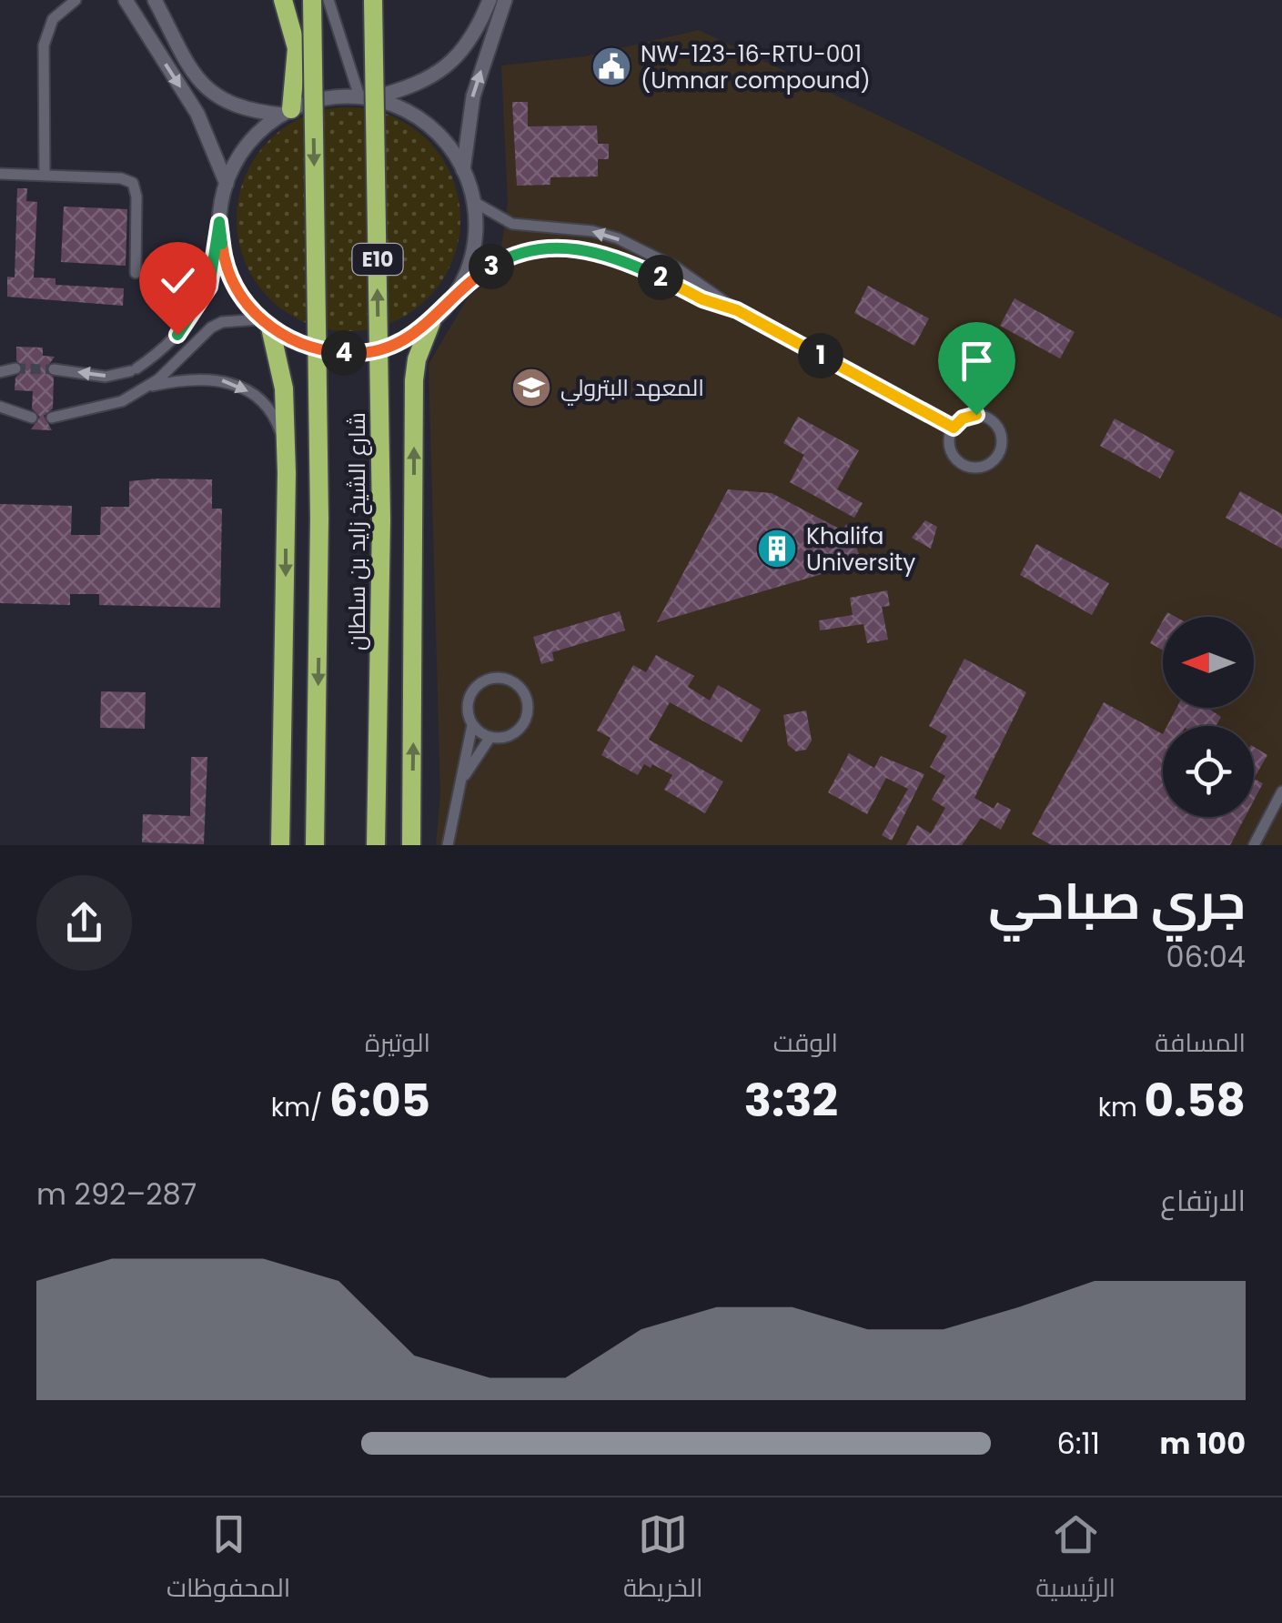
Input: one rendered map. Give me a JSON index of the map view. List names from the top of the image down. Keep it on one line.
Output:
{"streets":{"highway":["E10","شارع الشيخ زايد بن سلطان"]},"places":{"public building":["NW-123-16-RTU-001 (Umnar compound)"],"school or university":["المعهد البترولي"],"building":["Khalifa University"]},"north":"left","page":{"pins":["3","2","4","1"],"heading":["جري صباحي","06:04"],"stats":[["المسافة","0.58 km"],["الوقت","3:32"],["الوتيرة","6:05 /km"]],"chart":["الارتفاع","287–292 m"],"list":[{"name":"100 m","note":"6:11"}],"tabs":["الرئيسية","الخريطة","المحفوظات"]}}
